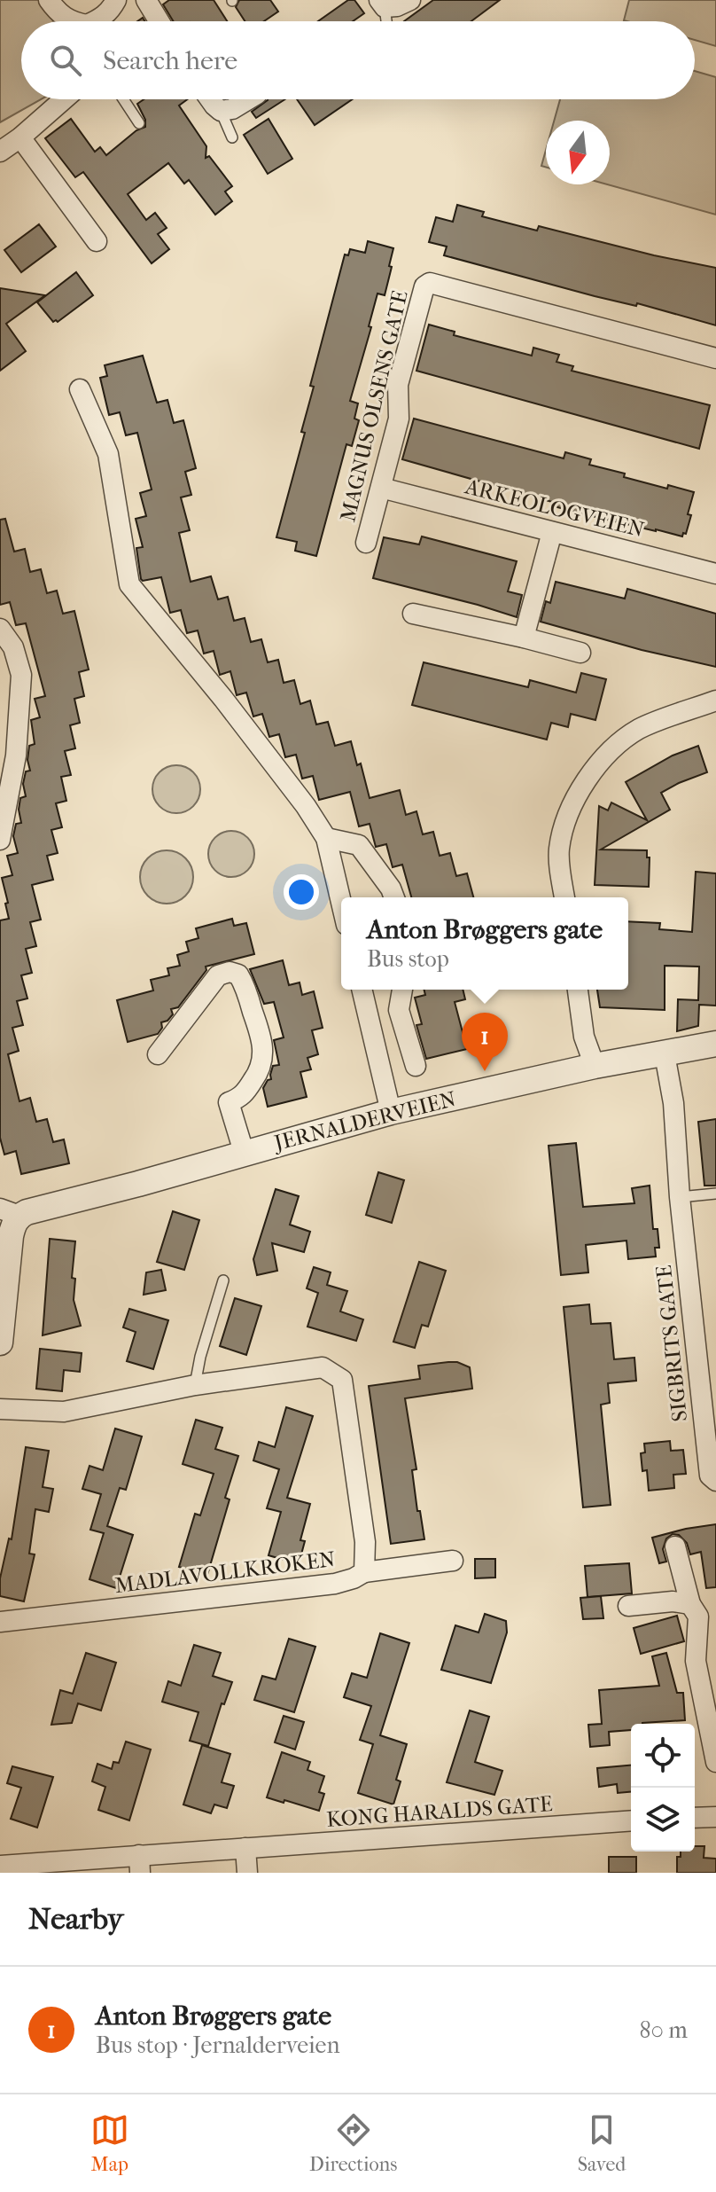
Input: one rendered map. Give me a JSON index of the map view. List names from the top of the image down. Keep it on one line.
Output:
{"streets":{"street":["MAGNUS OLSENS GATE","ARKEOLOGVEIEN","JERNALDERVEIEN","SIGBRITS GATE","MADLAVOLLKROKEN","KONG HARALDS GATE"]},"crossings":[["MAGNUS OLSENS GATE","ARKEOLOGVEIEN"],["JERNALDERVEIEN","SIGBRITS GATE"]],"north":"bottom","page":{"search":"Search here","popup":["Anton Brøggers gate","Bus stop"],"pins":"1","heading":"Nearby","list":[{"mark":"1","name":"Anton Brøggers gate","note":"Bus stop · Jernalderveien","value":"80 m"}],"nav":["Map","Directions","Saved"]}}
